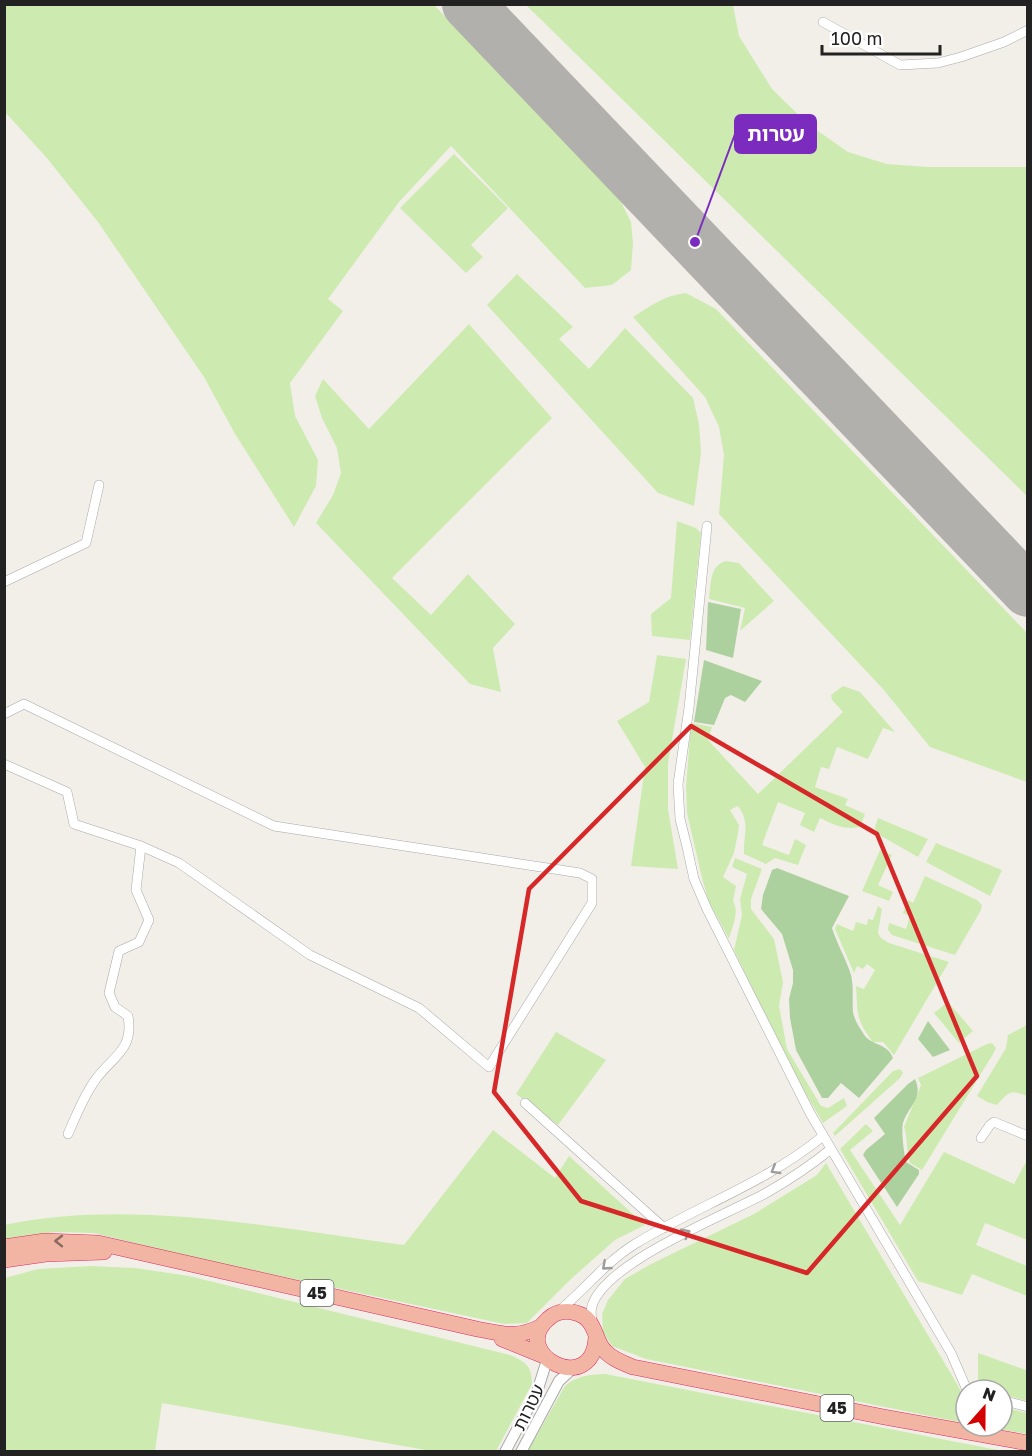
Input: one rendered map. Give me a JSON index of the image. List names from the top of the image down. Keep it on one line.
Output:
{"streets":{"highway":["45"],"street":["עטרות"]},"crossings":[["45","עטרות"]],"places":["עטרות"],"scale_bar":"100 m","north":"top"}
